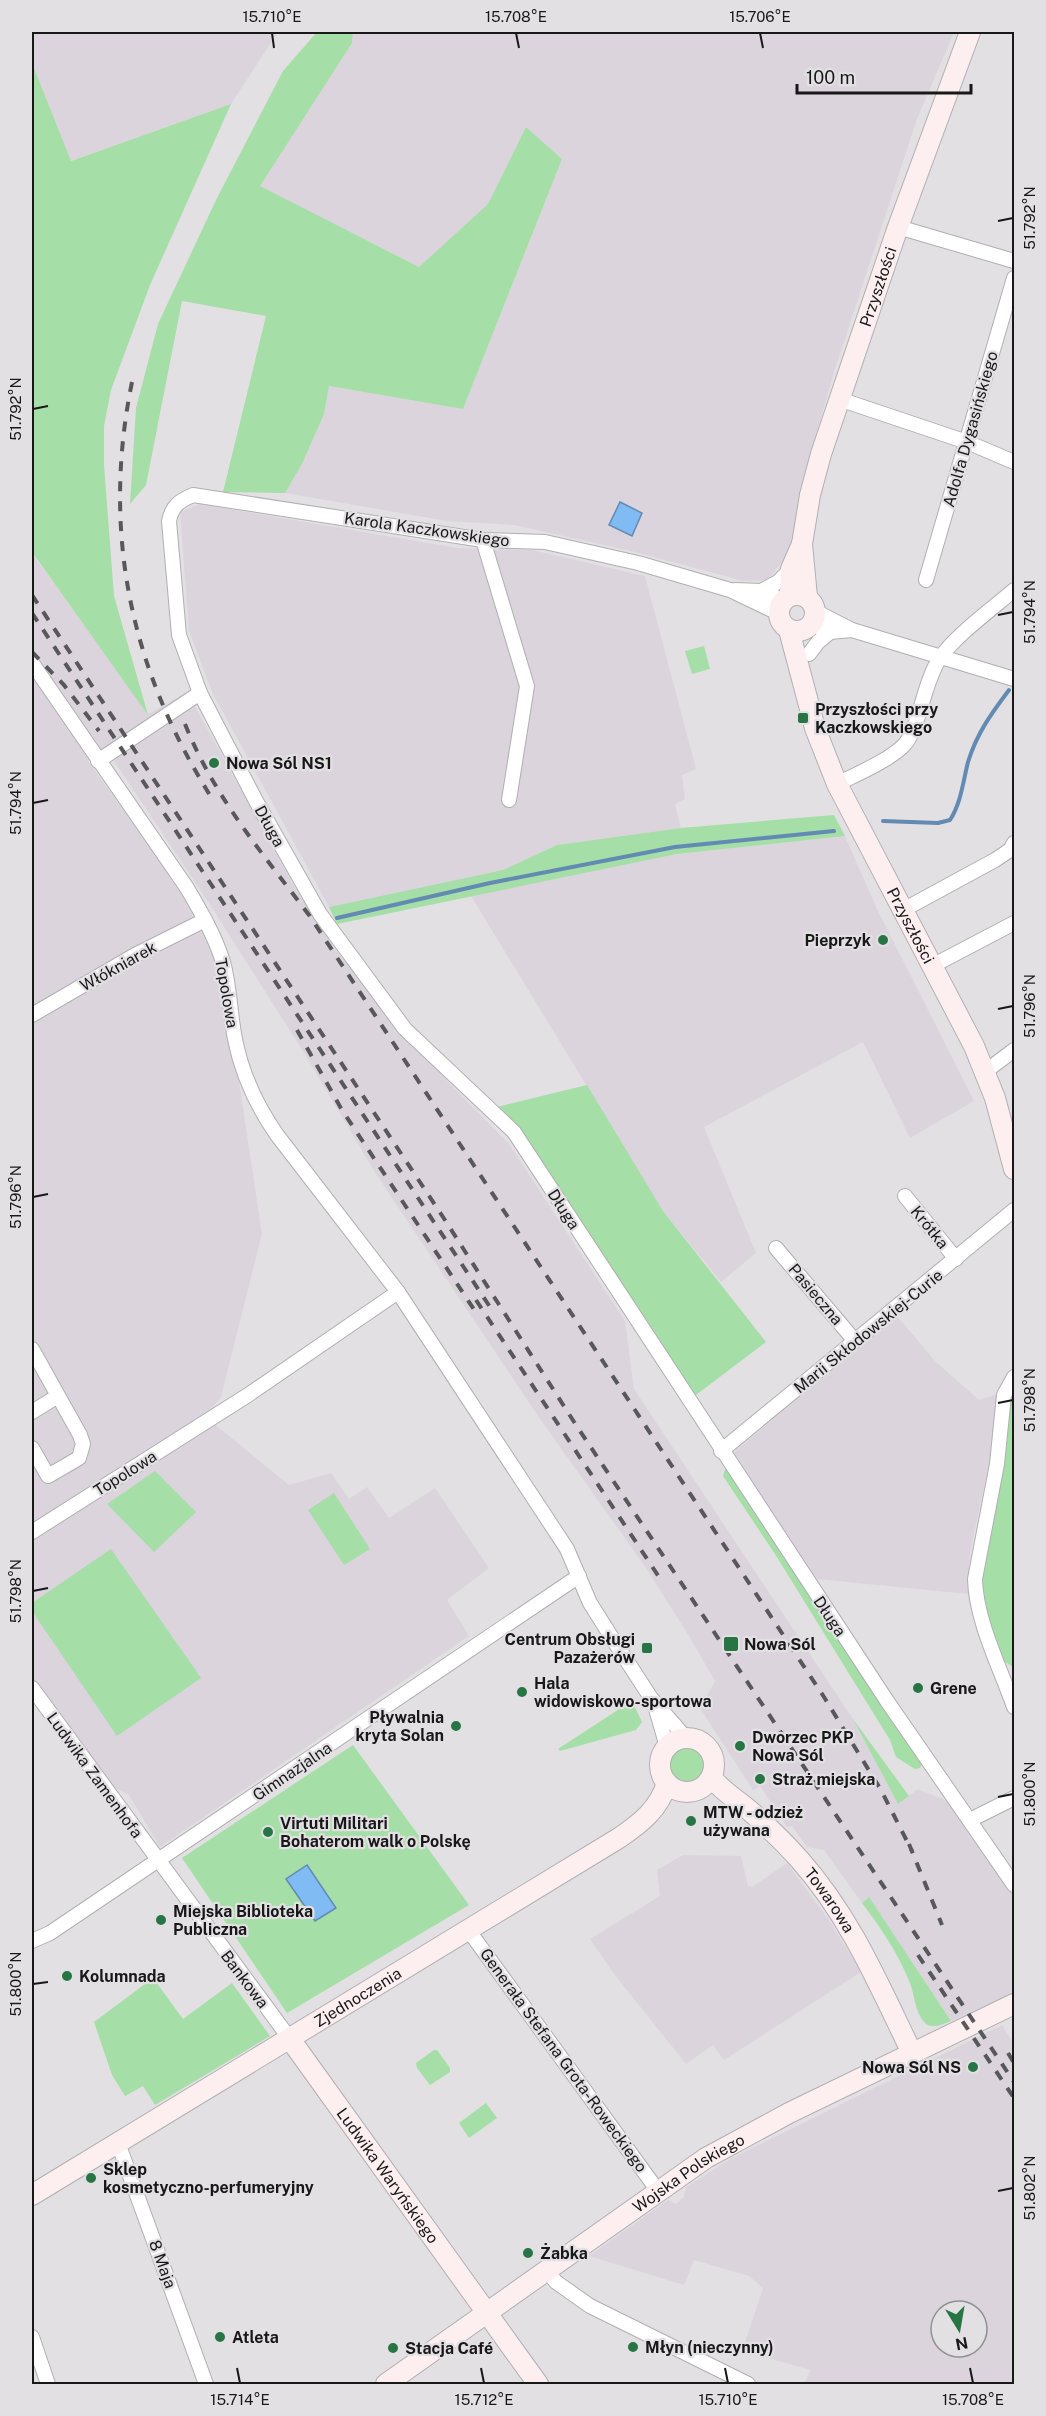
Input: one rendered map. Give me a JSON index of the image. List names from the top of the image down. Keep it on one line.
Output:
{"streets":{"street":["Przyszłości","Adolfa Dygasińskiego","Karola Kaczkowskiego","Długa","Włókniarek","Topolowa","Krótka","Pasieczna","Marii Skłodowskiej-Curie","Gimnazjalna","Ludwika Zamenhofa","Towarowa","Bankowa","Zjednoczenia","Generała Stefana Grota-Roweckiego","Wojska Polskiego","Ludwika Waryńskiego","8 Maja"]},"crossings":[["Przyszłości","Karola Kaczkowskiego"],["Karola Kaczkowskiego","Długa"],["Długa","Marii Skłodowskiej-Curie"],["Włókniarek","Topolowa"],["Topolowa","Gimnazjalna"],["Krótka","Marii Skłodowskiej-Curie"],["Pasieczna","Marii Skłodowskiej-Curie"],["Gimnazjalna","Ludwika Zamenhofa"],["Gimnazjalna","Bankowa"],["Ludwika Zamenhofa","Bankowa"],["Towarowa","Zjednoczenia"],["Towarowa","Wojska Polskiego"],["Bankowa","Zjednoczenia"],["Bankowa","Ludwika Waryńskiego"],["Zjednoczenia","Generała Stefana Grota-Roweckiego"],["Zjednoczenia","Ludwika Waryńskiego"],["Zjednoczenia","8 Maja"],["Generała Stefana Grota-Roweckiego","Wojska Polskiego"],["Wojska Polskiego","Ludwika Waryńskiego"]],"places":{"transit":["Przyszłości przy Kaczkowskiego","Nowa Sól","Centrum Obsługi Pazażerów"],"other":["Nowa Sól NS1","Pieprzyk","Grene","Hala widowiskowo-sportowa","Pływalnia kryta Solan","Dworzec PKP Nowa Sól","Straż miejska","MTW - odzież używana","Virtuti Militari Bohaterom walk o Polskę","Miejska Biblioteka Publiczna","Kolumnada","Nowa Sól NS","Sklep kosmetyczno-perfumeryjny","Żabka","Atleta","Młyn (nieczynny)","Stacja Café"]},"scale_bar":"100 m","north":"bottom","coordinates":["15.710°E","15.708°E","15.706°E","51.792°N","51.794°N","51.796°N","51.798°N","51.800°N","51.802°N","15.714°E","15.712°E"]}
